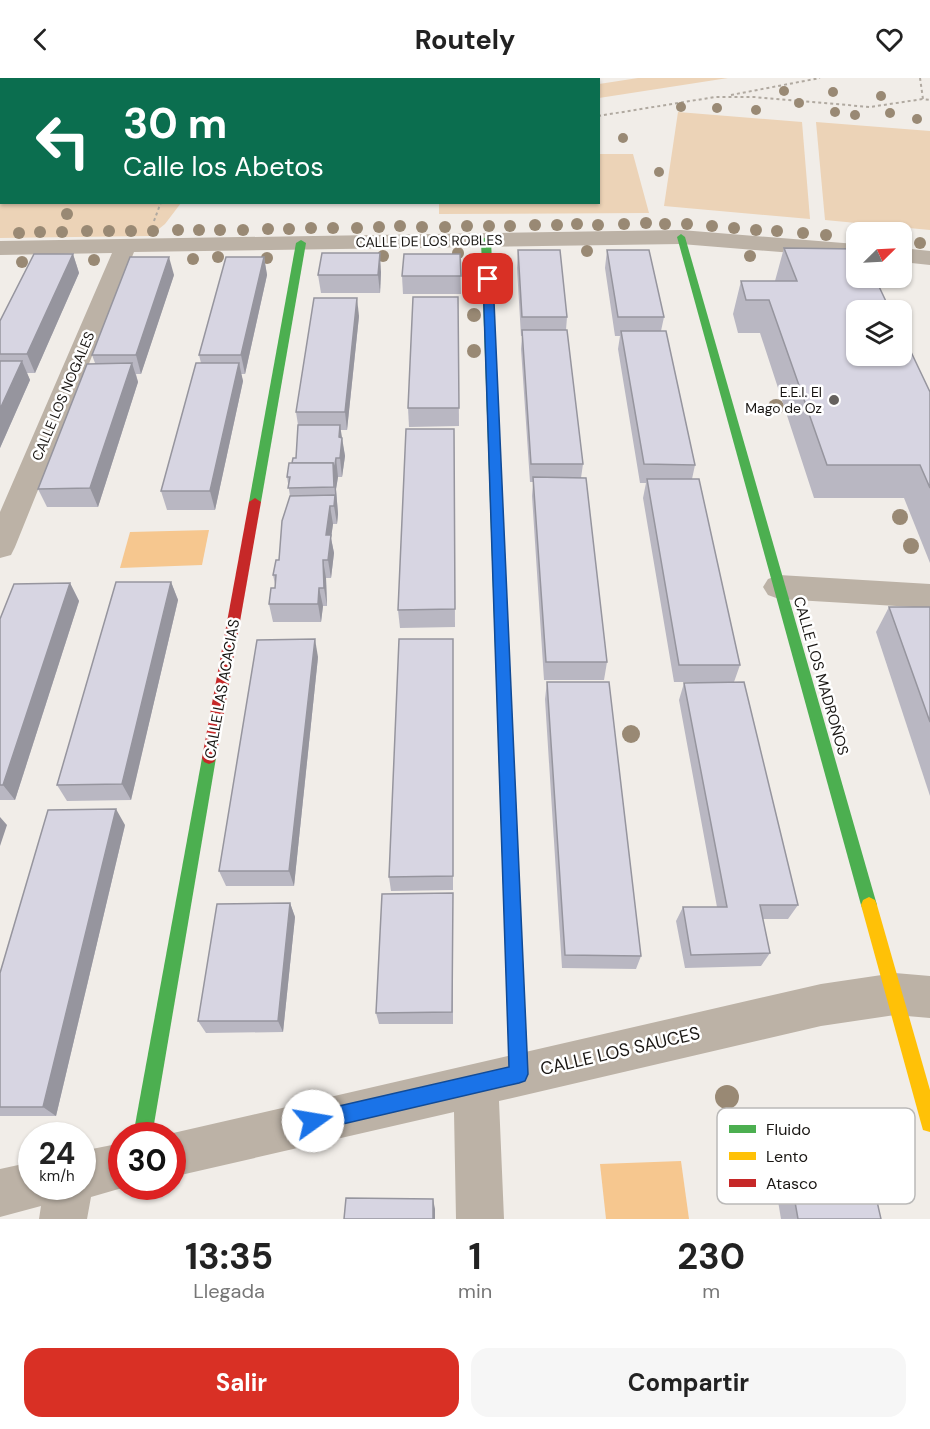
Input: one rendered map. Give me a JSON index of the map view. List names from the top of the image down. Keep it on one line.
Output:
{"streets":{"street":["CALLE DE LOS ROBLES","CALLE LOS NOGALES","CALLE LOS MADROÑOS","CALLE LAS ACACIAS","CALLE LOS SAUCES"]},"crossings":[["CALLE DE LOS ROBLES","CALLE LOS NOGALES"],["CALLE DE LOS ROBLES","CALLE LOS MADROÑOS"],["CALLE DE LOS ROBLES","CALLE LAS ACACIAS"],["CALLE LOS MADROÑOS","CALLE LOS SAUCES"]],"places":["E.E.I. El Mago de Oz"],"legend":["Fluido","Lento","Atasco"],"north":"top right","page":{"header":"Routely","turn":["30 m","Calle los Abetos"],"speed":"24 km/h","limit":"30","eta":["13:35","Llegada","1","min","230","m"],"buttons":["Salir","Compartir"]}}
